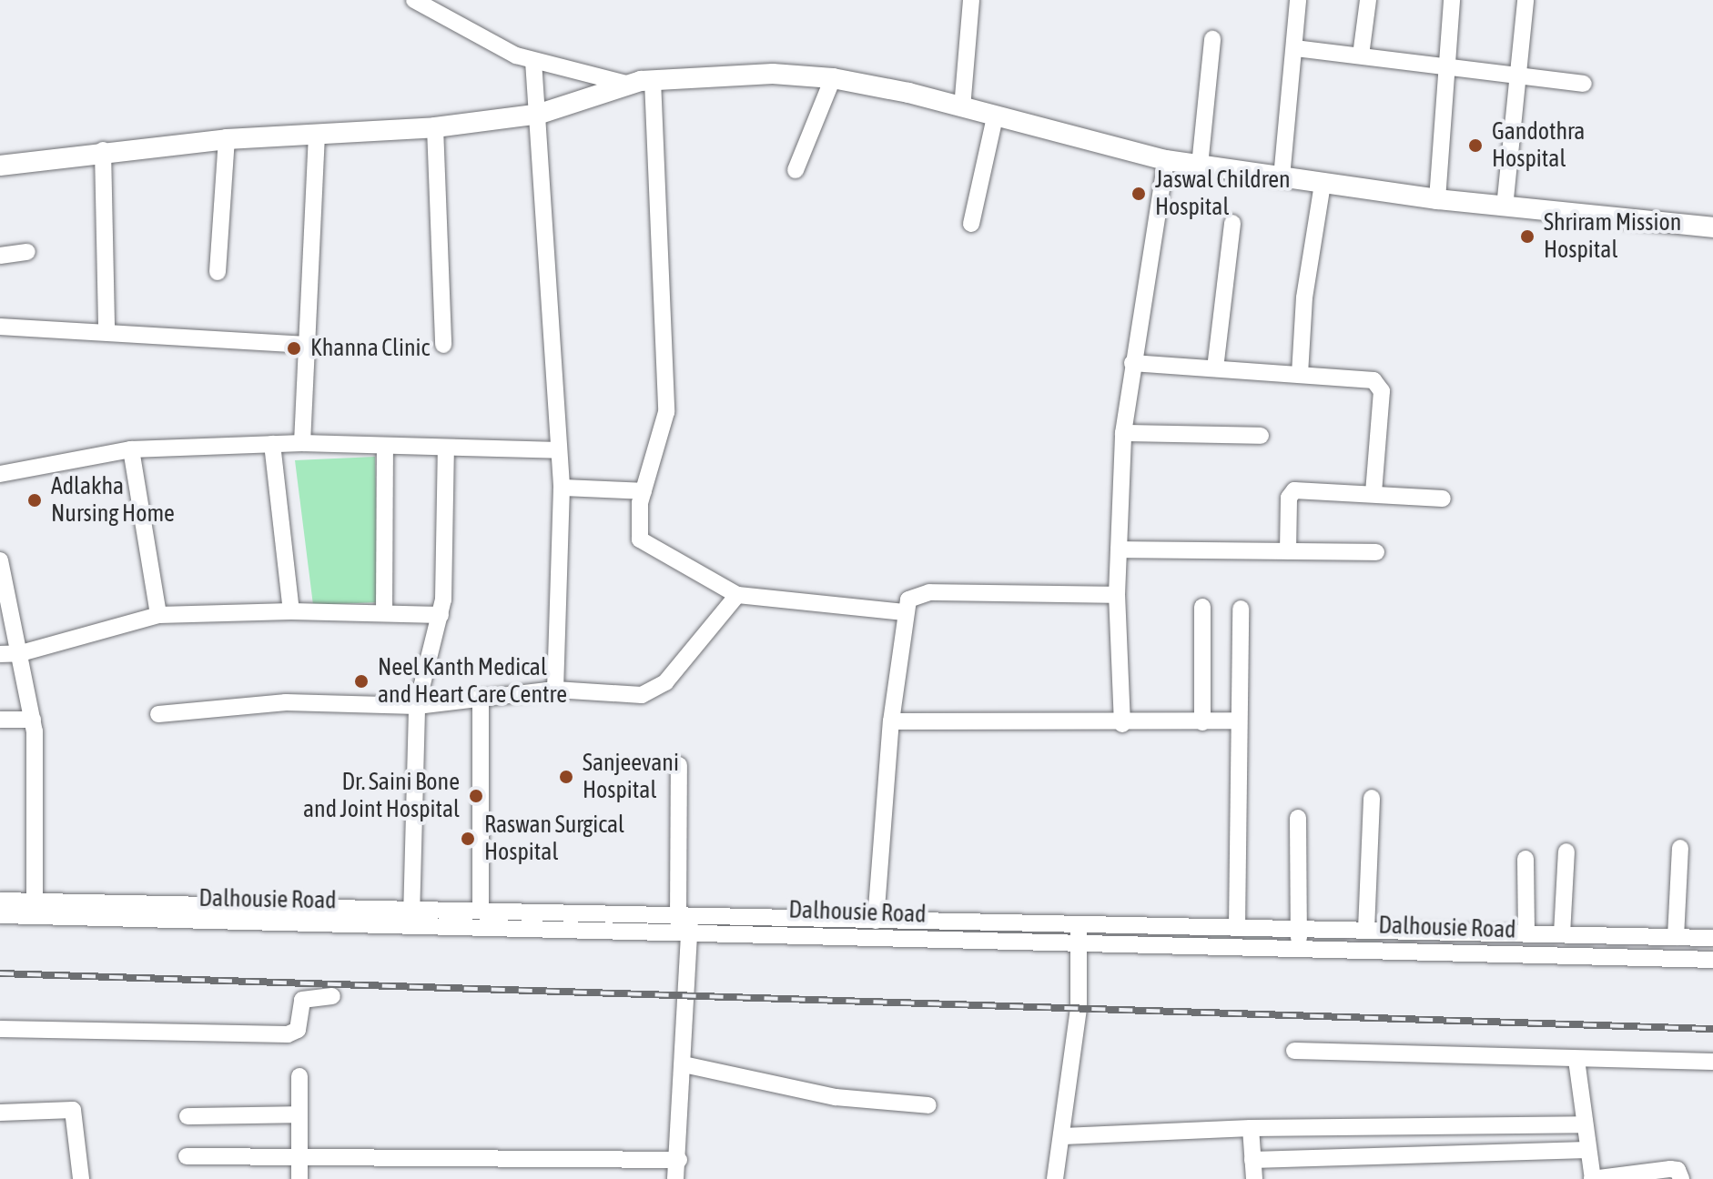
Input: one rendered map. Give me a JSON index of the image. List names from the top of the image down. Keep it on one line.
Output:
{"streets":{"street":["Dalhousie Road"]},"places":["Gandothra Hospital","Jaswal Children Hospital","Shriram Mission Hospital","Khanna Clinic","Adlakha Nursing Home","Neel Kanth Medical and Heart Care Centre","Sanjeevani Hospital","Dr. Saini Bone and Joint Hospital","Raswan Surgical Hospital"]}
